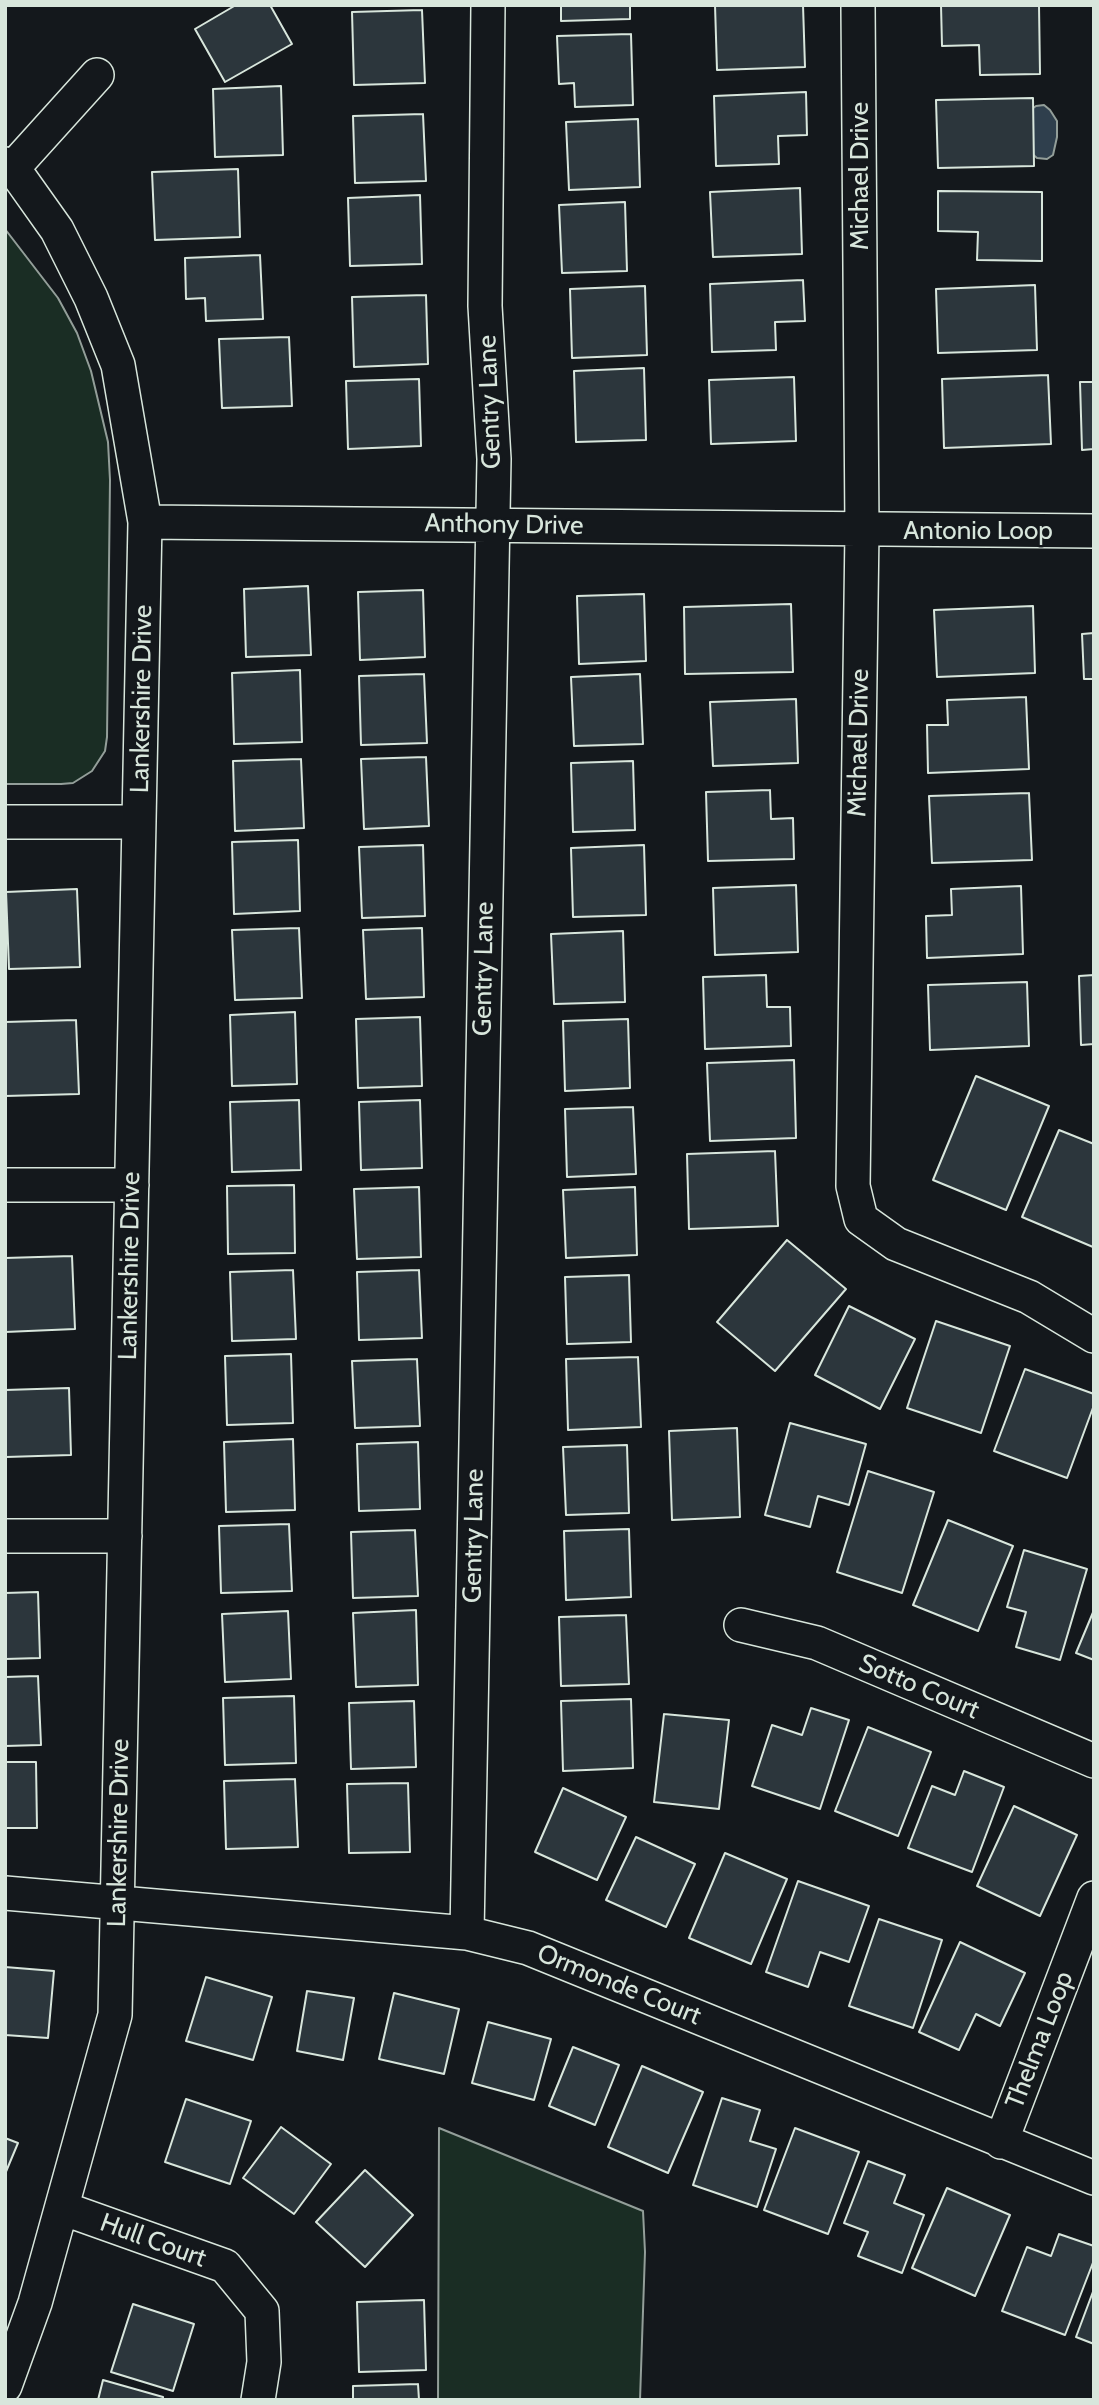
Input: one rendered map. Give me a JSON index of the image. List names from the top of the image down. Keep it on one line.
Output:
{"streets":{"street":["Michael Drive","Gentry Lane","Anthony Drive","Antonio Loop","Lankershire Drive","Sotto Court","Ormonde Court","Thelma Loop","Hull Court"]},"crossings":[["Michael Drive","Anthony Drive"],["Michael Drive","Antonio Loop"],["Gentry Lane","Anthony Drive"],["Gentry Lane","Ormonde Court"],["Anthony Drive","Antonio Loop"],["Anthony Drive","Lankershire Drive"],["Lankershire Drive","Ormonde Court"],["Lankershire Drive","Hull Court"],["Ormonde Court","Thelma Loop"]]}
